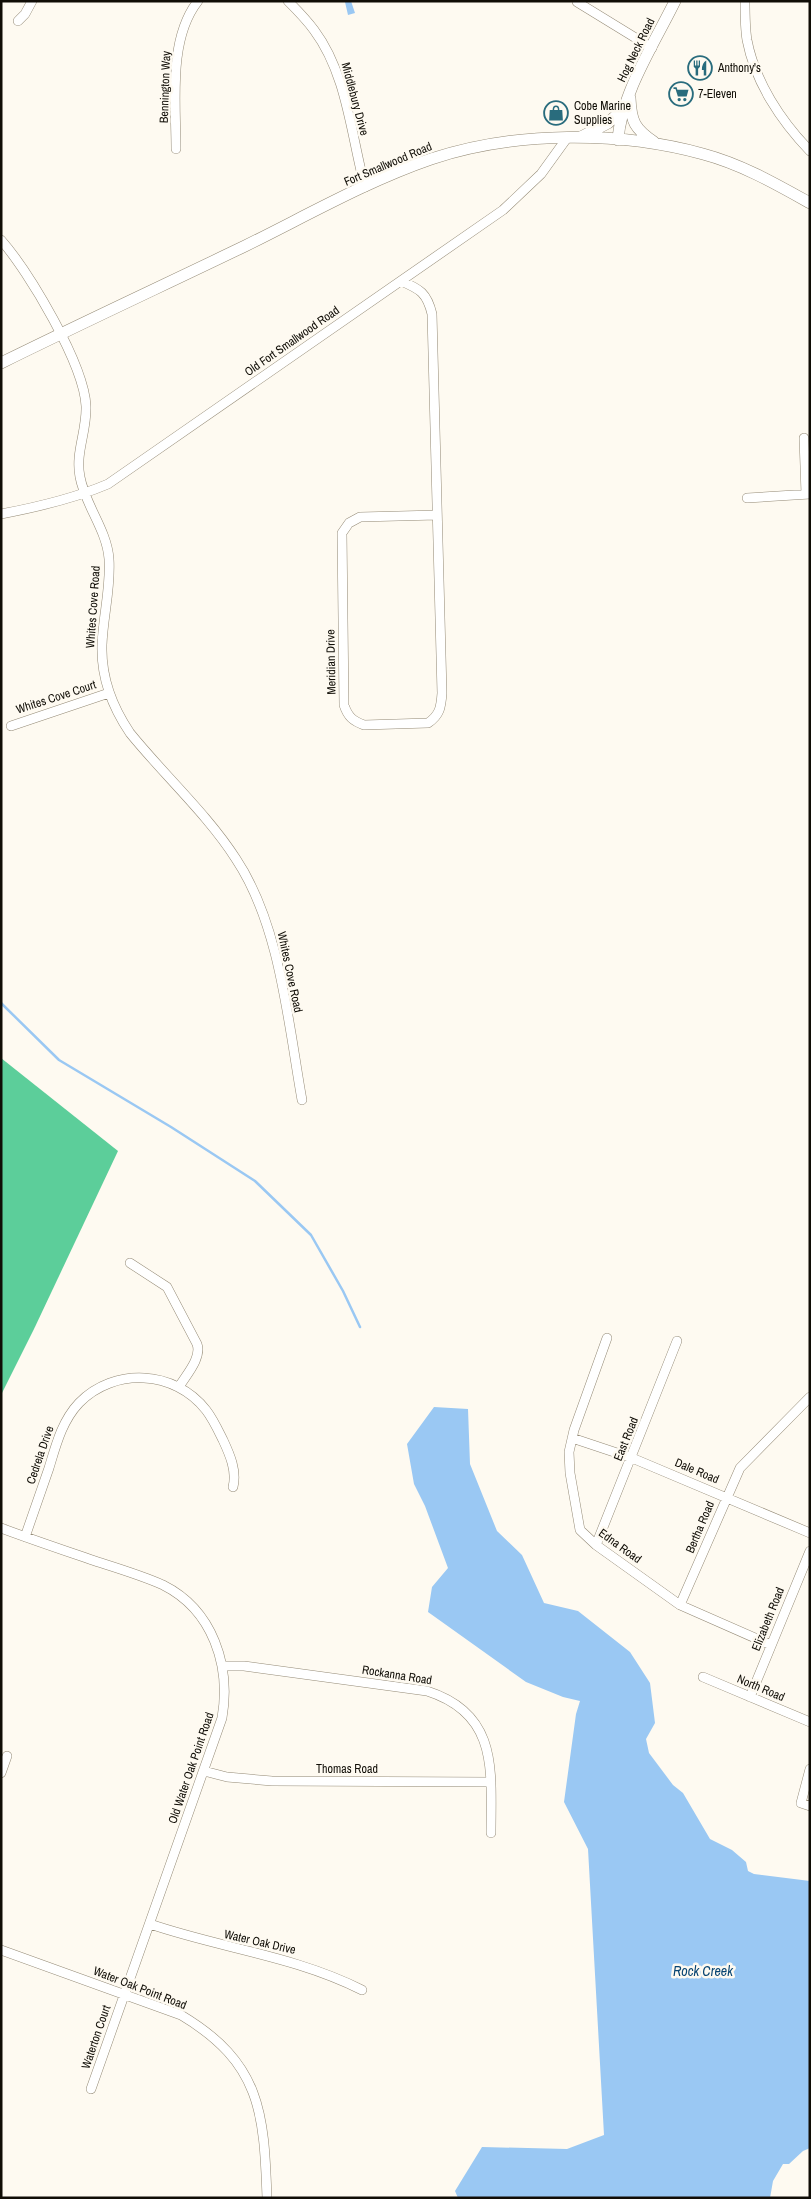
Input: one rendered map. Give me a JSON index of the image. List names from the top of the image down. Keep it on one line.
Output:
{"streets":{"main road":["Hog Neck Road","Fort Smallwood Road"],"street":["Bennington Way","Middlebury Drive","Old Fort Smallwood Road","Whites Cove Road","Meridian Drive","Whites Cove Court","East Road","Cedrela Drive","Dale Road","Bertha Road","Edna Road","Elizabeth Road","Rockanna Road","North Road","Old Water Oak Point Road","Thomas Road","Water Oak Drive","Water Oak Point Road","Waterton Court"]},"crossings":[["Hog Neck Road","Fort Smallwood Road"],["Middlebury Drive","Fort Smallwood Road"],["Fort Smallwood Road","Old Fort Smallwood Road"],["Fort Smallwood Road","Whites Cove Road"],["Old Fort Smallwood Road","Whites Cove Road"],["Old Fort Smallwood Road","Meridian Drive"],["Whites Cove Road","Whites Cove Court"],["East Road","Dale Road"],["East Road","Edna Road"],["Cedrela Drive","Old Water Oak Point Road"],["Dale Road","Bertha Road"],["Dale Road","Edna Road"],["Bertha Road","Edna Road"],["Edna Road","Elizabeth Road"],["Elizabeth Road","North Road"],["Rockanna Road","Old Water Oak Point Road"],["Rockanna Road","Thomas Road"],["Old Water Oak Point Road","Thomas Road"],["Old Water Oak Point Road","Water Oak Drive"],["Old Water Oak Point Road","Water Oak Point Road"],["Old Water Oak Point Road","Waterton Court"],["Water Oak Point Road","Waterton Court"]],"water":["Rock Creek"],"places":{"restaurant":["Anthony's"],"supermarket":["7-Eleven"],"shop":["Cobe Marine Supplies"]}}
